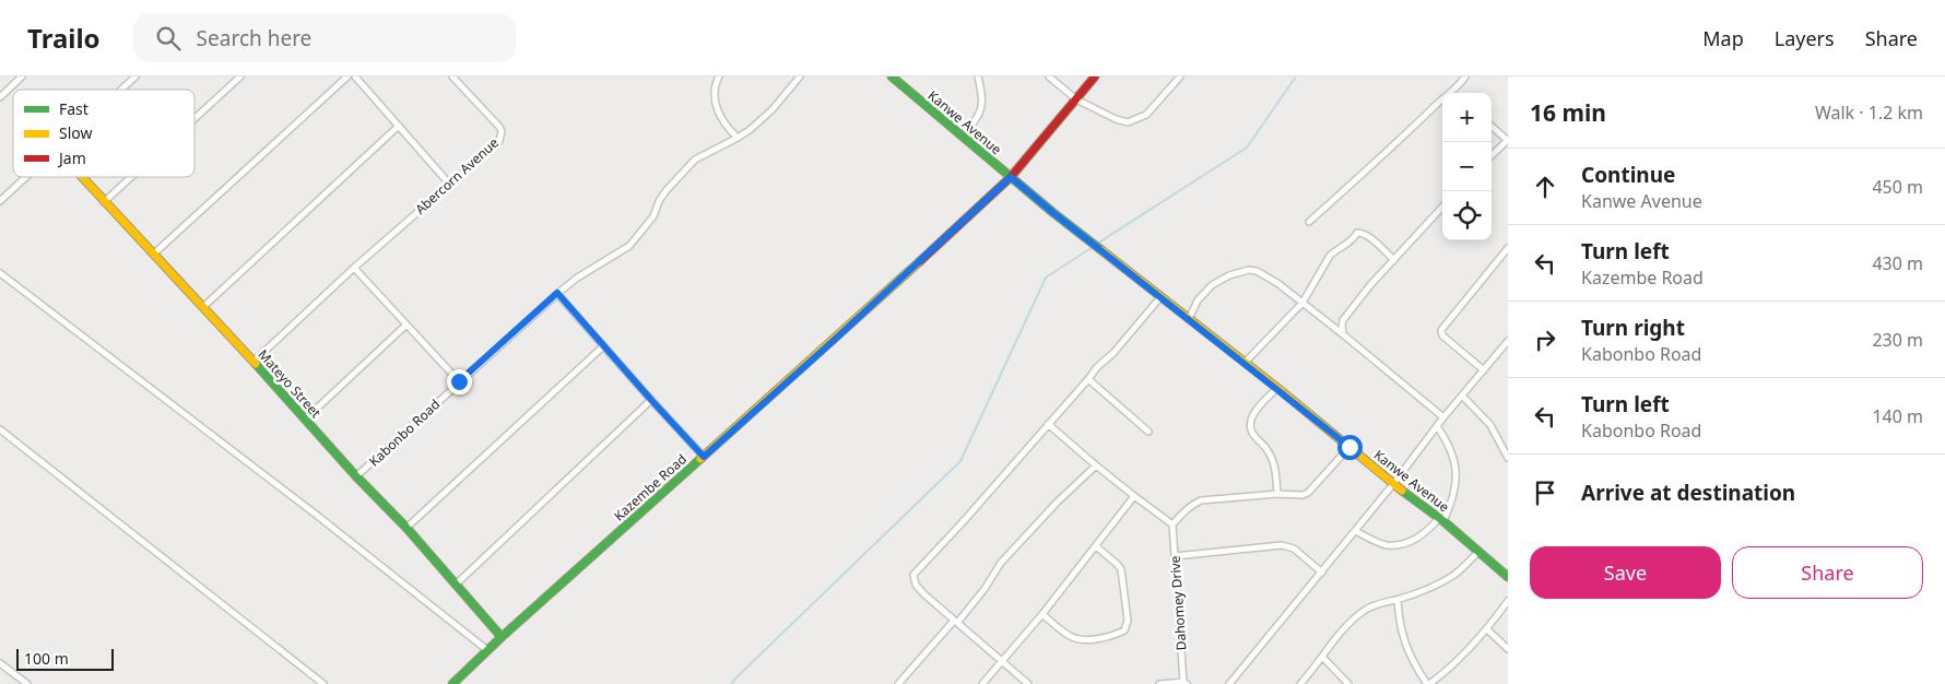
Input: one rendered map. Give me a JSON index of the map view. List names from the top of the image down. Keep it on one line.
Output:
{"streets":{"main road":["Kanwe Avenue","Mateyo Street","Kazembe Road"],"street":["Abercorn Avenue","Kabonbo Road","Dahomey Drive"]},"crossings":[["Kanwe Avenue","Kazembe Road"],["Abercorn Avenue","Mateyo Street"],["Mateyo Street","Kabonbo Road"],["Mateyo Street","Kazembe Road"]],"legend":["Fast","Slow","Jam"],"scale_bar":"100 m","page":{"header":"Trailo","search":"Search here","nav":["Map","Layers","Share"],"heading":["16 min","Walk · 1.2 km"],"map_buttons":["+","−"],"list":[["Continue","Kanwe Avenue","450 m"],["Turn left","Kazembe Road","430 m"],["Turn right","Kabonbo Road","230 m"],["Turn left","Kabonbo Road","140 m"],"Arrive at destination"],"buttons":["Save","Share"],"scale":"100 m"}}
